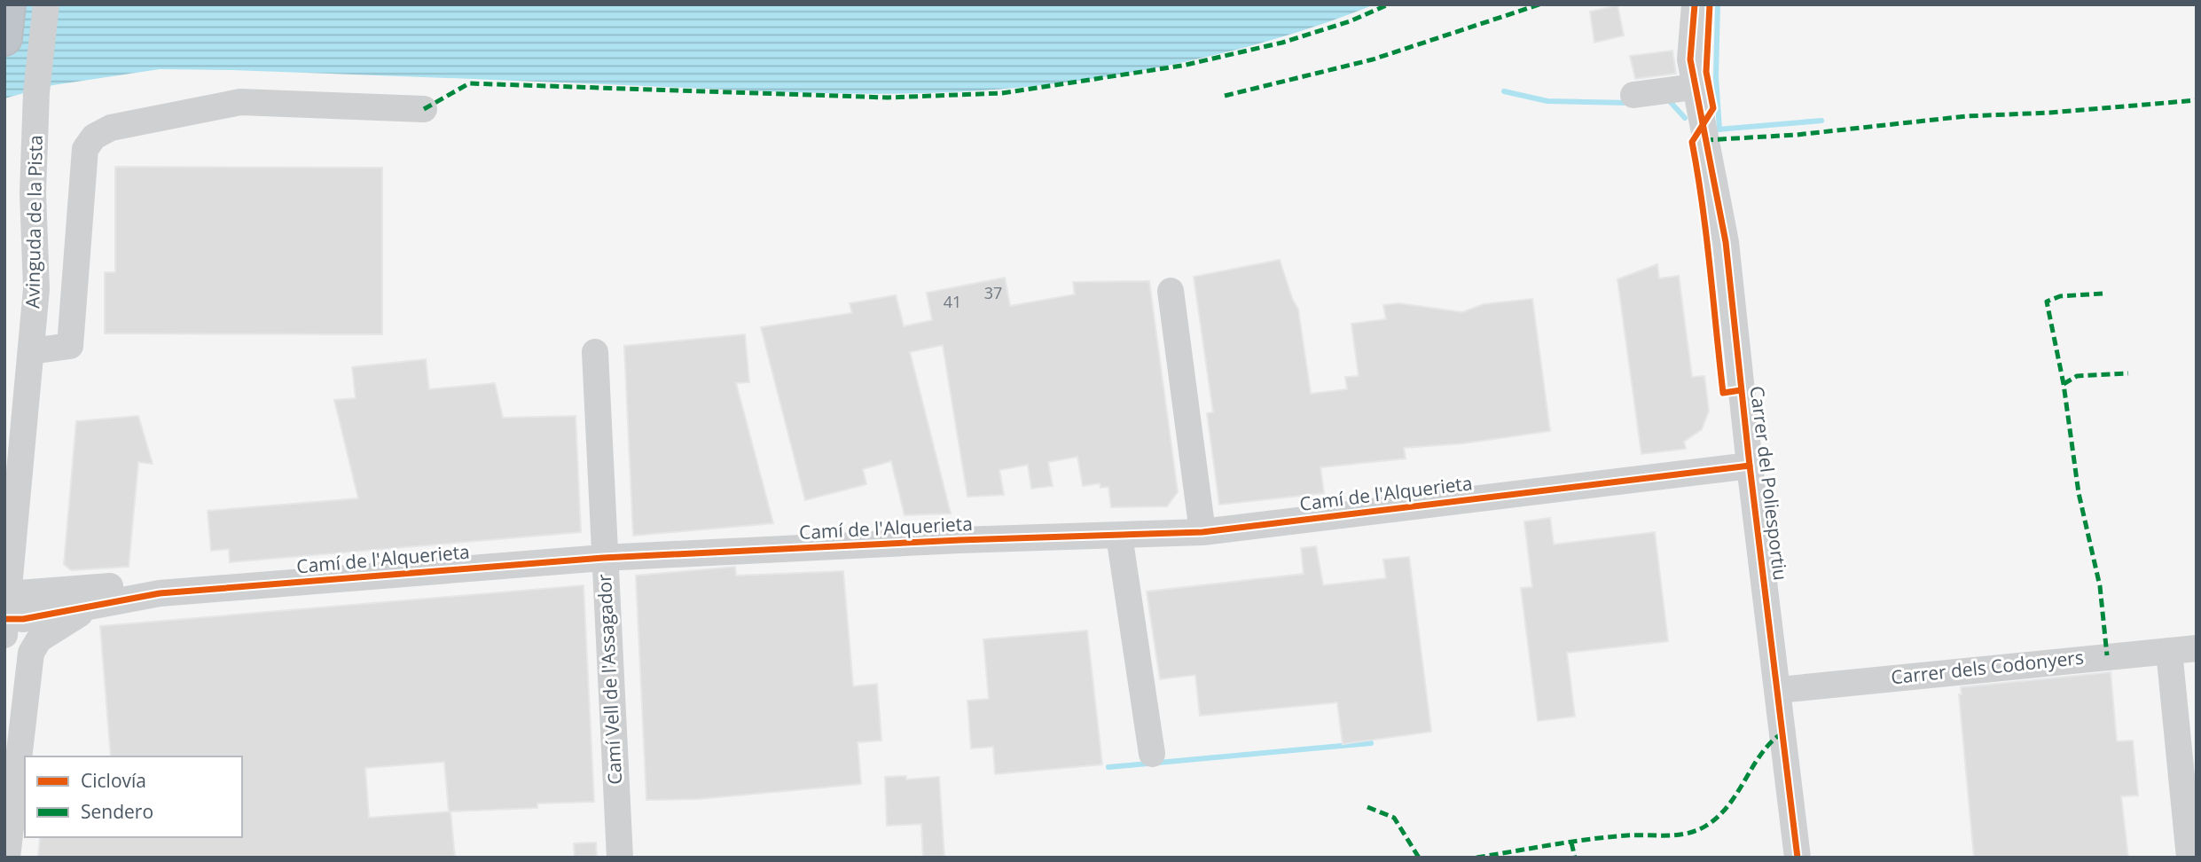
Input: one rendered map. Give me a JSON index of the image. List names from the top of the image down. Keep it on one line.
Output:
{"streets":{"street":["Avinguda de la Pista","Carrer del Poliesportiu","Camí de l'Alquerieta","Carrer dels Codonyers","Camí Vell de l'Assagador"]},"crossings":[["Avinguda de la Pista","Camí de l'Alquerieta"],["Carrer del Poliesportiu","Camí de l'Alquerieta"],["Carrer del Poliesportiu","Carrer dels Codonyers"],["Camí de l'Alquerieta","Camí Vell de l'Assagador"]],"house_numbers":["37","41"],"legend":["Ciclovía","Sendero"]}
